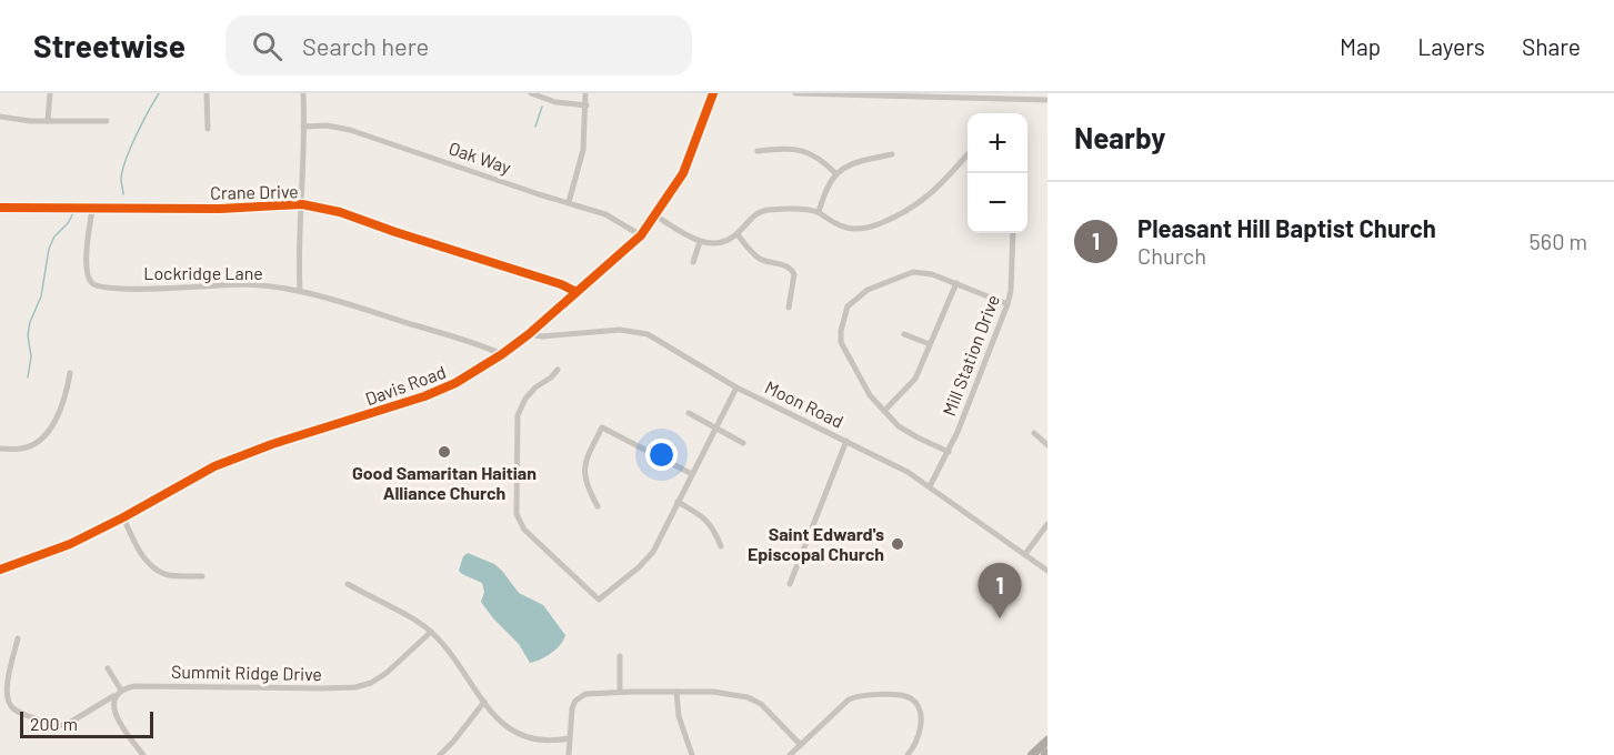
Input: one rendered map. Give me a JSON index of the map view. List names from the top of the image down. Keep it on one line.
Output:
{"streets":{"street":["Oak Way","Crane Drive","Lockridge Lane","Mill Station Drive","Davis Road","Moon Road","Summit Ridge Drive"]},"crossings":[["Oak Way","Davis Road"],["Crane Drive","Lockridge Lane"],["Crane Drive","Davis Road"],["Lockridge Lane","Davis Road"],["Mill Station Drive","Moon Road"],["Davis Road","Moon Road"]],"places":["Good Samaritan Haitian Alliance Church","Saint Edward's Episcopal Church"],"scale_bar":"200 m","page":{"header":"Streetwise","search":"Search here","nav":["Map","Layers","Share"],"heading":"Nearby","map_buttons":["+","−"],"list":[{"mark":"1","name":"Pleasant Hill Baptist Church","note":"Church","value":"560 m"}],"pins":"1","scale":"200 m"}}
